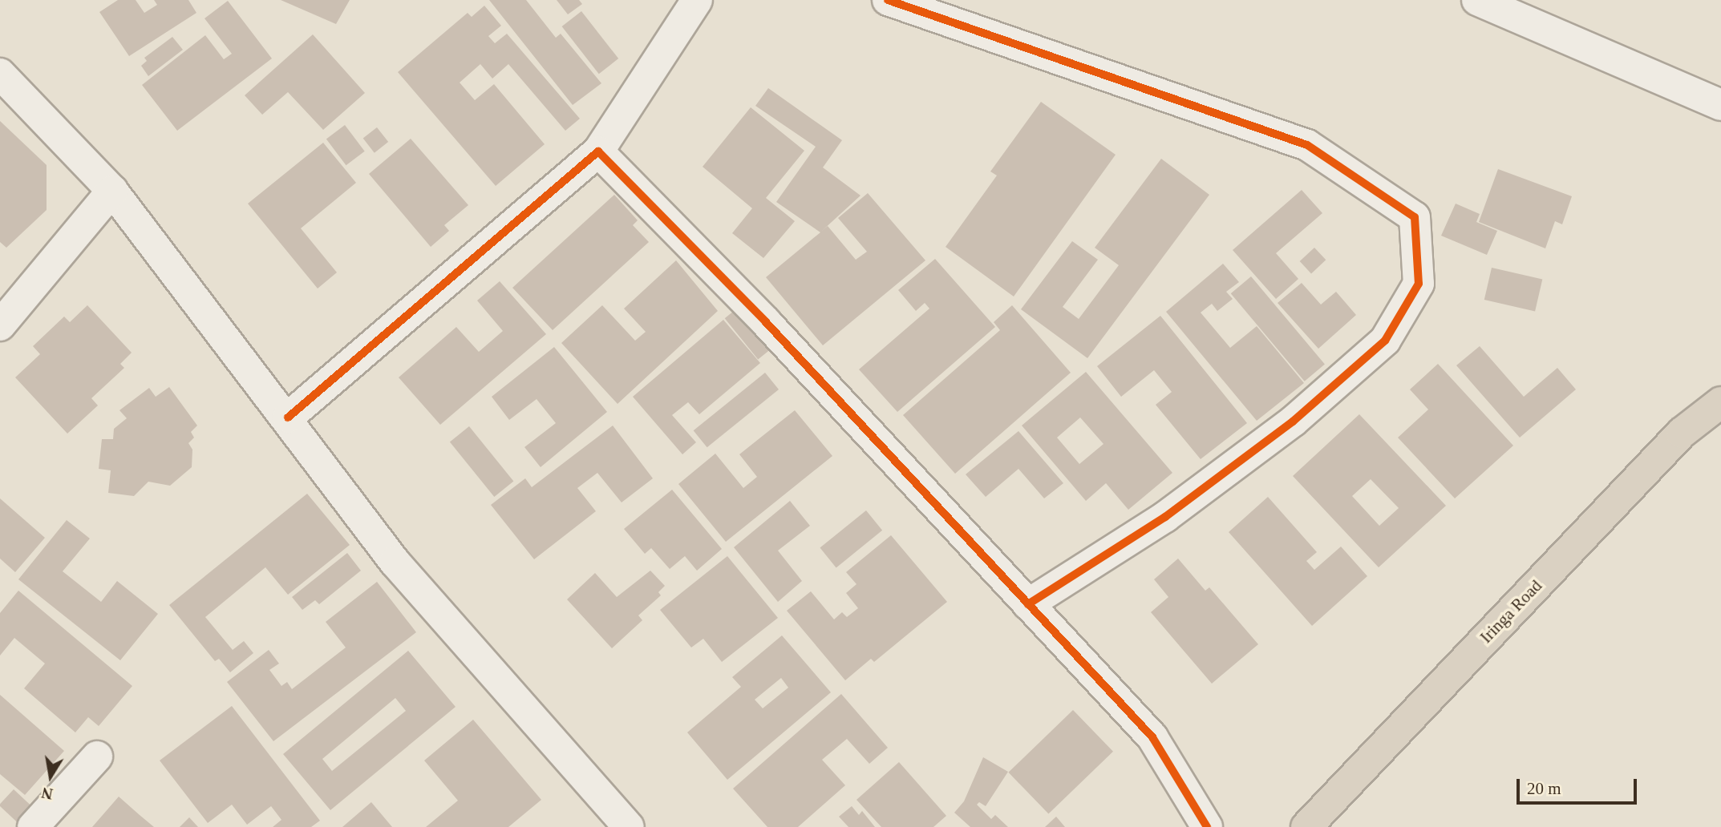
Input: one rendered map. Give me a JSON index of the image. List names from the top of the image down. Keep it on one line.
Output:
{"streets":{"highway":["Iringa Road"]},"scale_bar":"20 m","north":"bottom"}
